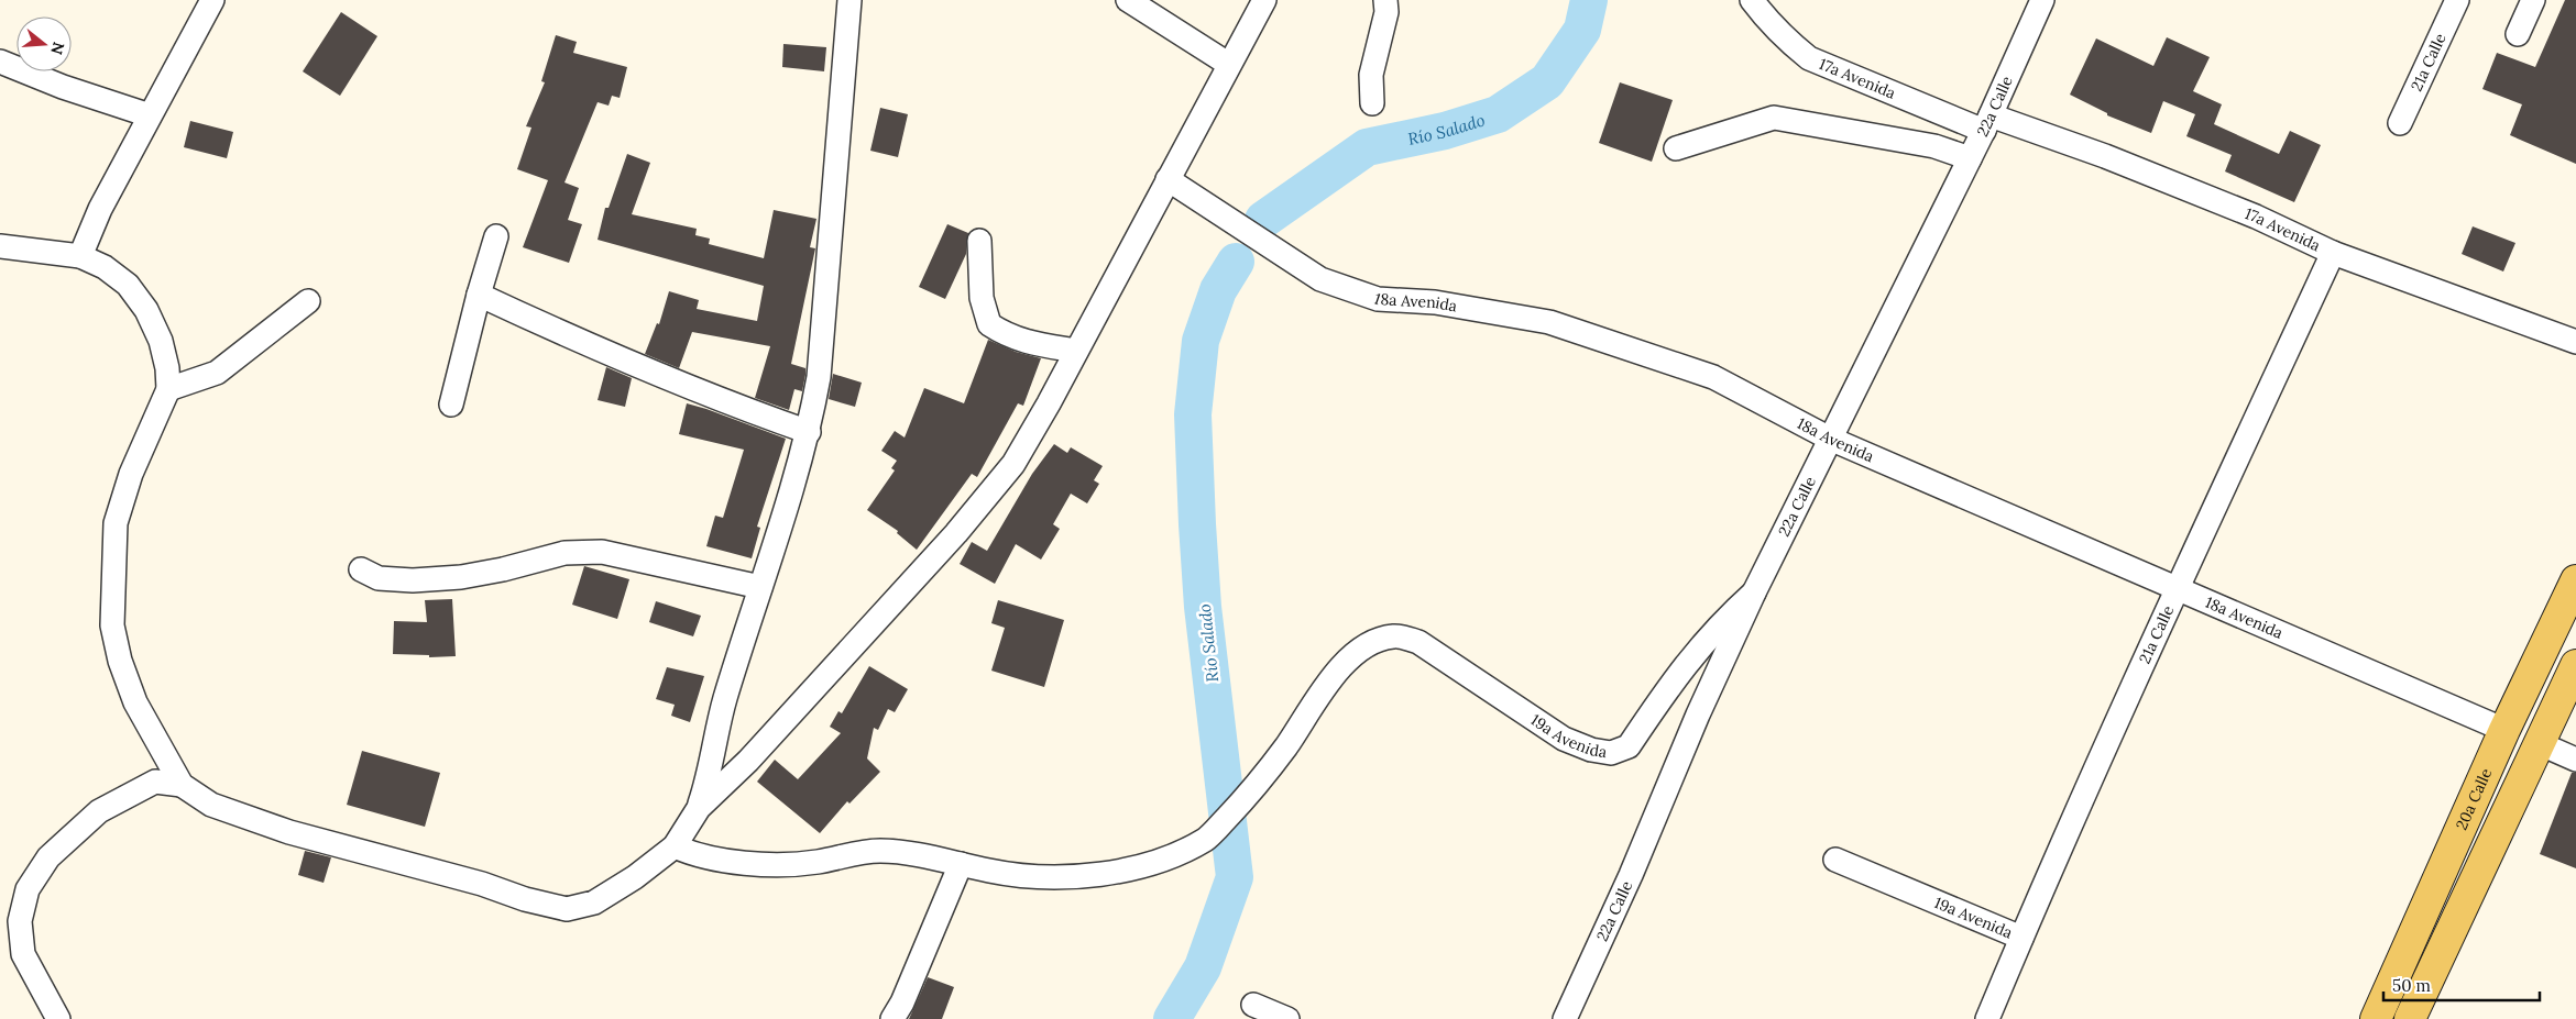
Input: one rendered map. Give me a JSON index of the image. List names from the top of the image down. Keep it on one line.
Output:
{"streets":{"main road":["20a Calle"],"street":["21a Calle","17a Avenida","22a Calle","18a Avenida","19a Avenida"]},"crossings":[["21a Calle","17a Avenida"],["21a Calle","18a Avenida"],["21a Calle","19a Avenida"],["17a Avenida","22a Calle"],["22a Calle","18a Avenida"],["22a Calle","19a Avenida"],["18a Avenida","20a Calle"]],"water":["Río Salado"],"scale_bar":"50 m","north":"right"}
